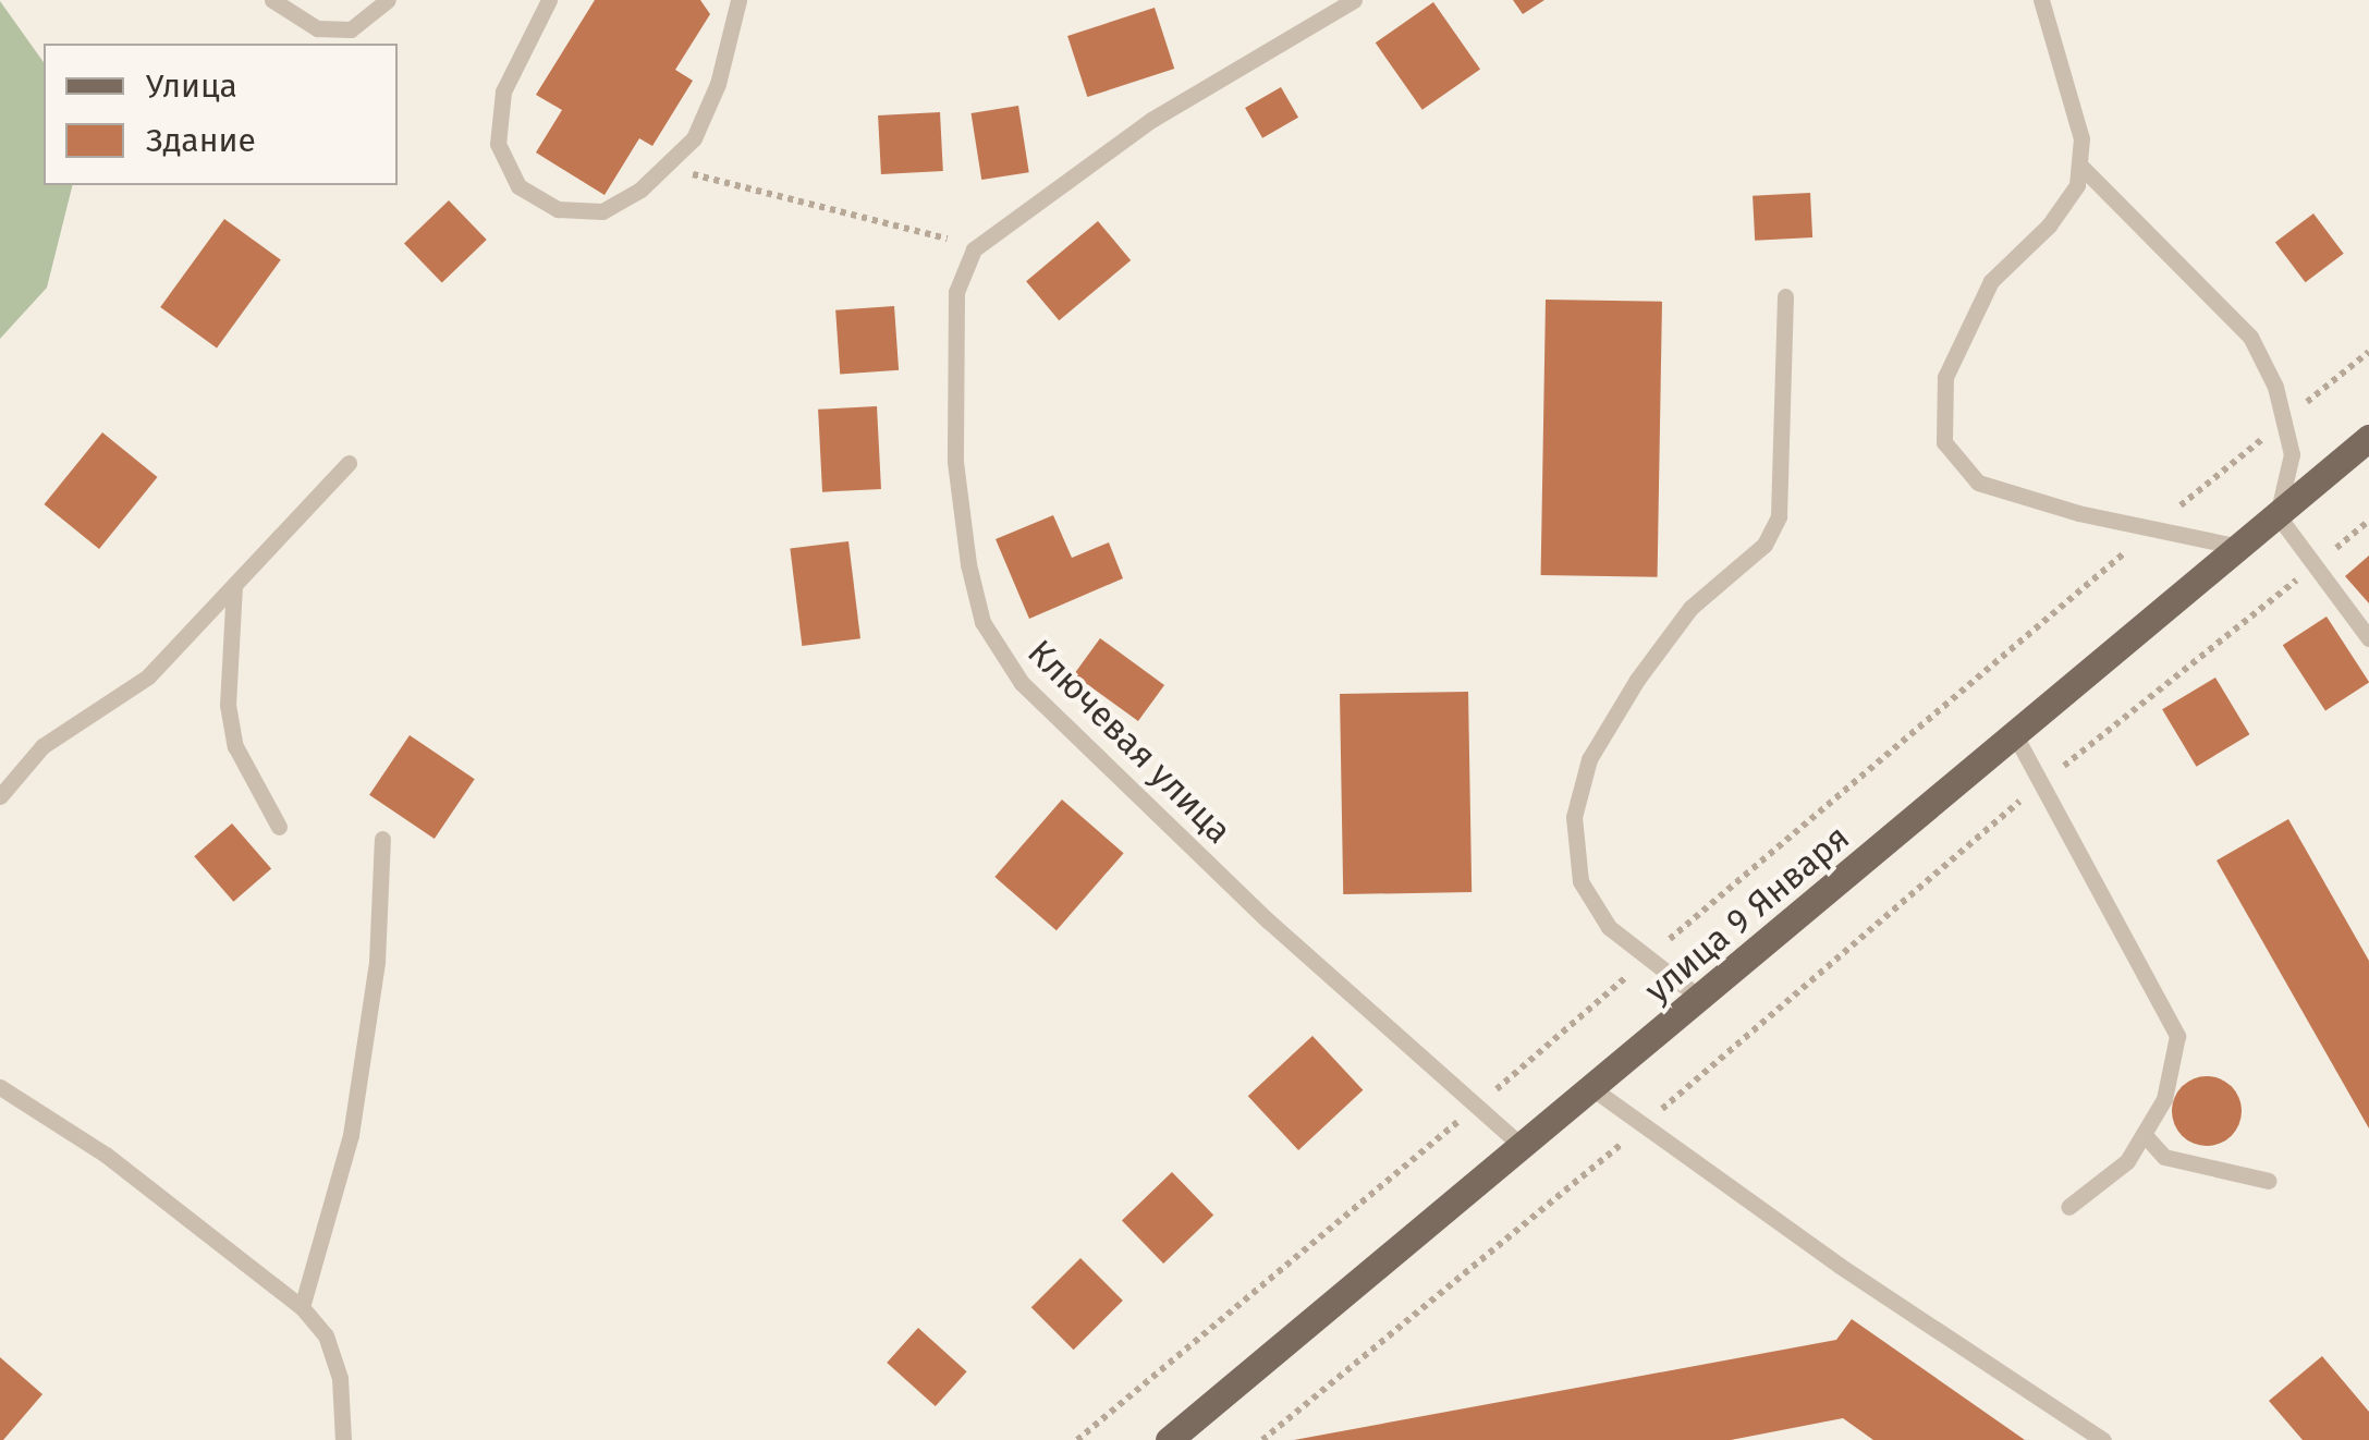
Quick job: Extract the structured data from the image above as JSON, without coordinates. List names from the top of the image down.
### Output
{
  "streets": {
    "main road": ["улица 9 Января"],
    "lane": ["Ключевая улица"]
  },
  "crossings": [
    ["Ключевая улица", "улица 9 Января"]
  ],
  "legend": ["Улица", "Здание"]
}
